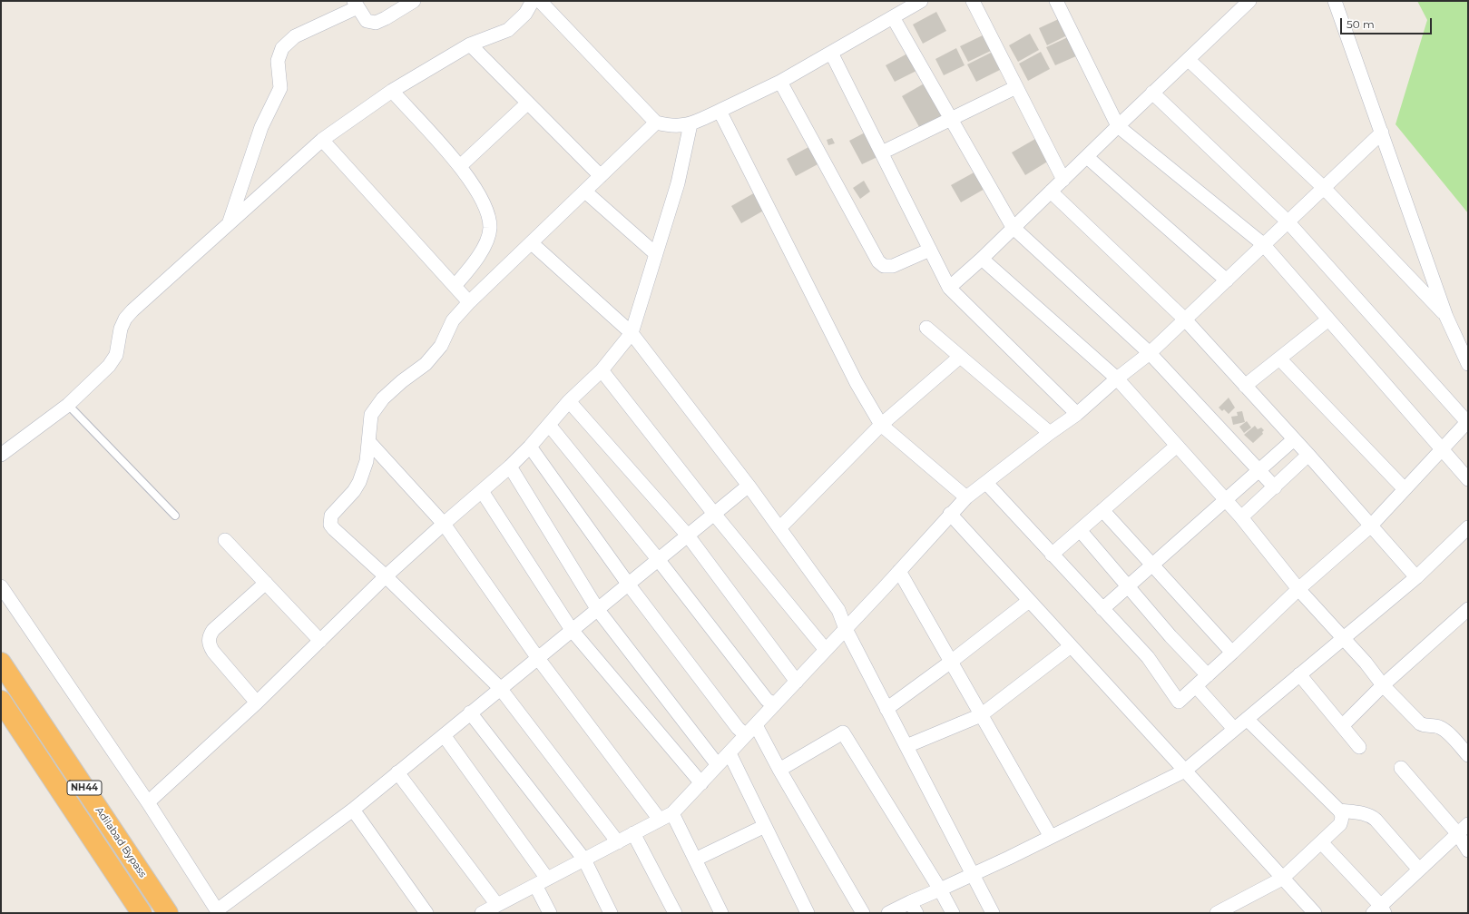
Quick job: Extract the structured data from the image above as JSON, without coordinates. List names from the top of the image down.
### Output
{
  "streets": {
    "highway": ["NH44", "Adilabad Bypass"]
  },
  "scale_bar": "50 m"
}
